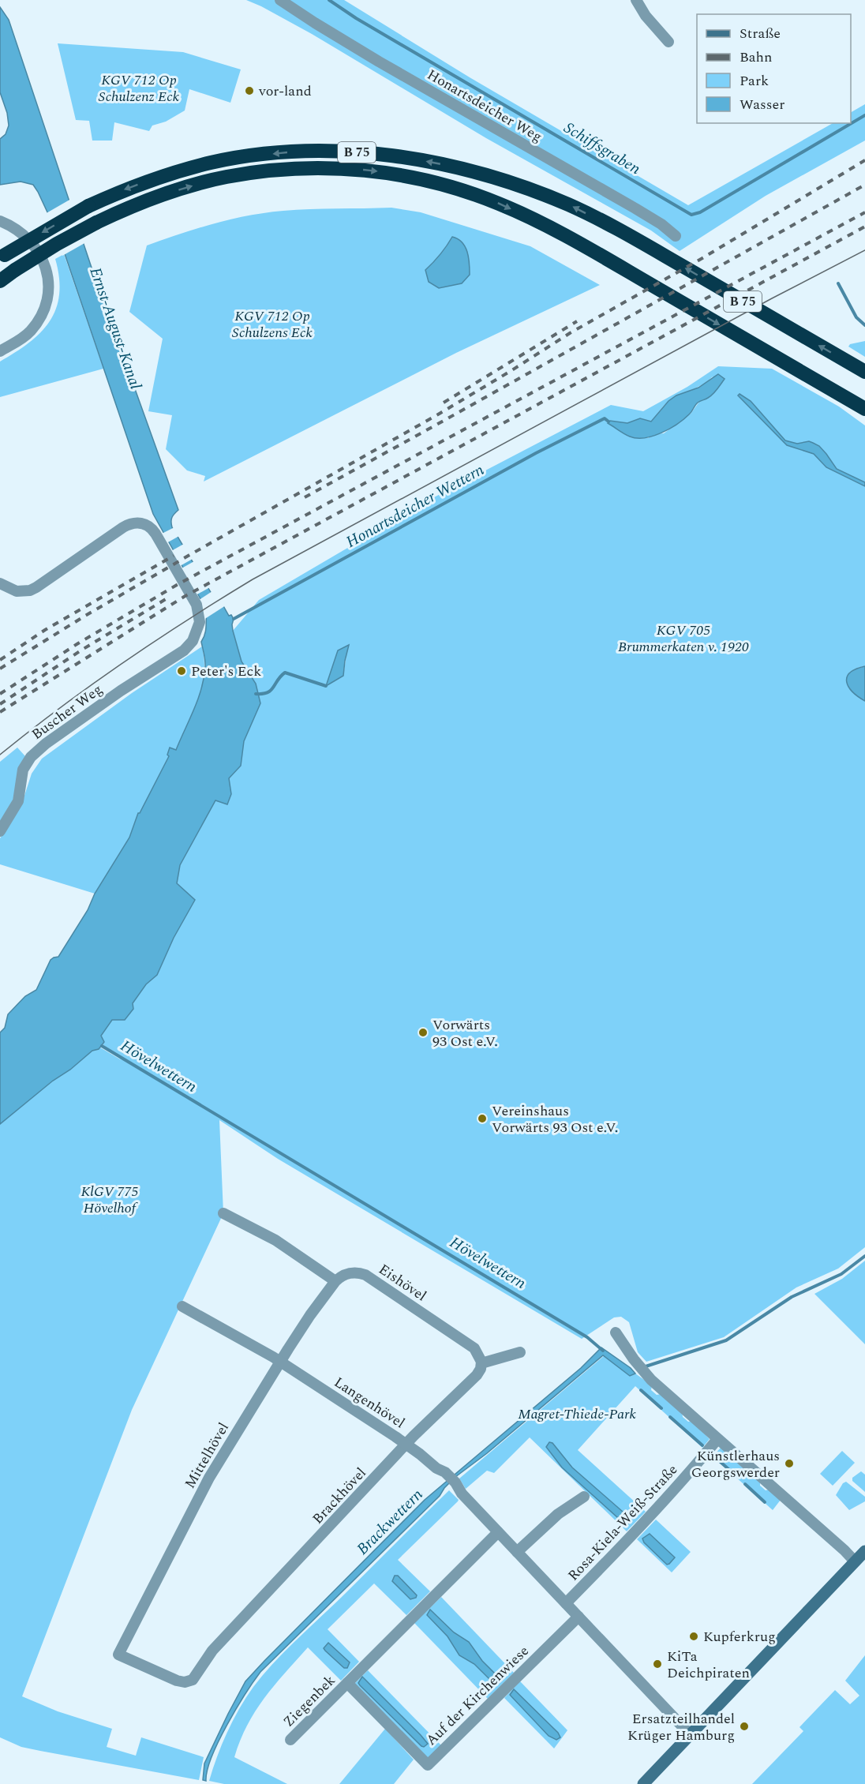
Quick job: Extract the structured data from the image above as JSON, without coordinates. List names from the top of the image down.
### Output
{
  "streets": {
    "highway": ["B 75"],
    "street": [
      "Honartsdeicher Weg",
      "Buscher Weg",
      "Eishövel",
      "Langenhövel",
      "Mittelhövel",
      "Brackhövel",
      "Rosa-Kiela-Weiß-Straße",
      "Auf der Kirchenwiese",
      "Ziegenbek"
    ]
  },
  "crossings": [
    ["Eishövel", "Mittelhövel"],
    ["Eishövel", "Brackhövel"],
    ["Langenhövel", "Mittelhövel"],
    ["Langenhövel", "Brackhövel"],
    ["Langenhövel", "Rosa-Kiela-Weiß-Straße"],
    ["Langenhövel", "Auf der Kirchenwiese"],
    ["Mittelhövel", "Brackhövel"],
    ["Auf der Kirchenwiese", "Ziegenbek"]
  ],
  "water": [
    "Schiffsgraben",
    "Ernst-August-Kanal",
    "Honartsdeicher Wettern",
    "Hövelwettern",
    "Brackwettern"
  ],
  "parks": [
    "KGV 712 Op Schulzenz Eck",
    "KGV 712 Op Schulzens Eck",
    "KGV 705 Brummerkaten v. 1920",
    "KlGV 775 Hövelhof",
    "Magret-Thiede-Park"
  ],
  "places": [
    "vor-land",
    "Peter's Eck",
    "Vorwärts 93 Ost e.V.",
    "Vereinshaus Vorwärts 93 Ost e.V.",
    "Künstlerhaus Georgswerder",
    "Kupferkrug",
    "KiTa Deichpiraten",
    "Ersatzteilhandel Krüger Hamburg"
  ],
  "legend": [
    "Straße",
    "Bahn",
    "Park",
    "Wasser"
  ]
}
